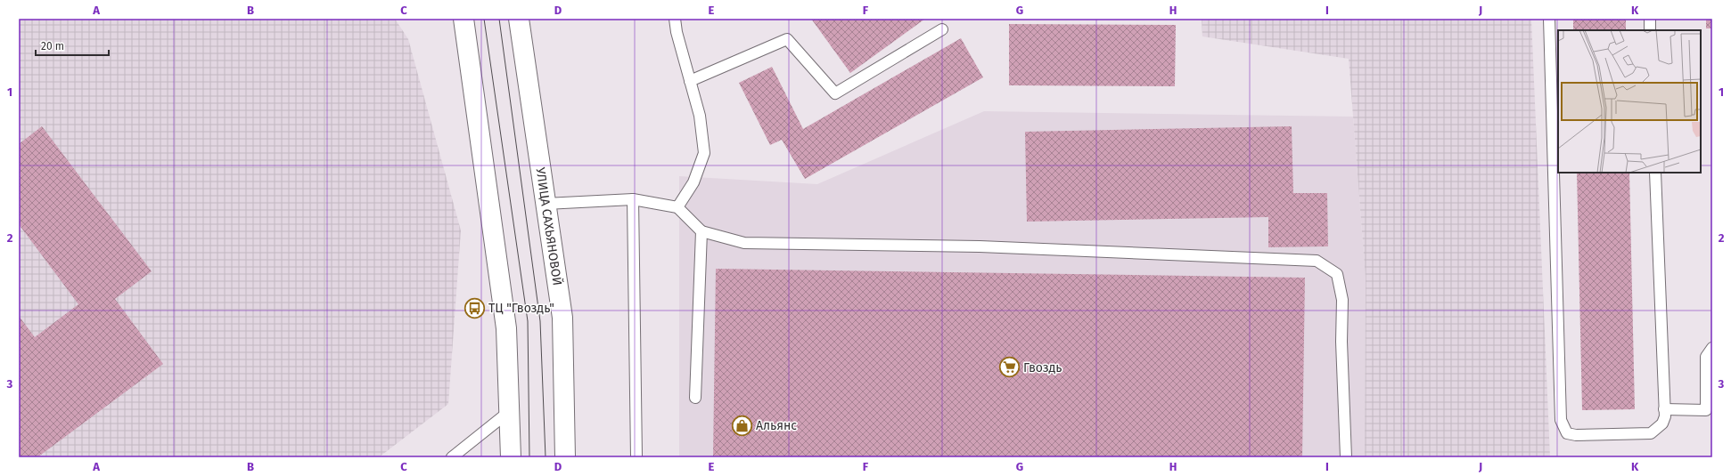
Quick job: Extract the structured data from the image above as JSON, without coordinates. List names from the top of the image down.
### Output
{
  "streets": {
    "main road": ["УЛИЦА САХЬЯНОВОЙ"]
  },
  "places": {
    "bus stop": ["ТЦ \"Гвоздь\""],
    "supermarket": ["Гвоздь"],
    "shop": ["Альянс"]
  },
  "scale_bar": "20 m",
  "grid": {
    "columns": [
      "A",
      "B",
      "C",
      "D",
      "E",
      "F",
      "G",
      "H",
      "I",
      "J",
      "K"
    ],
    "rows": ["1", "2", "3"]
  }
}
